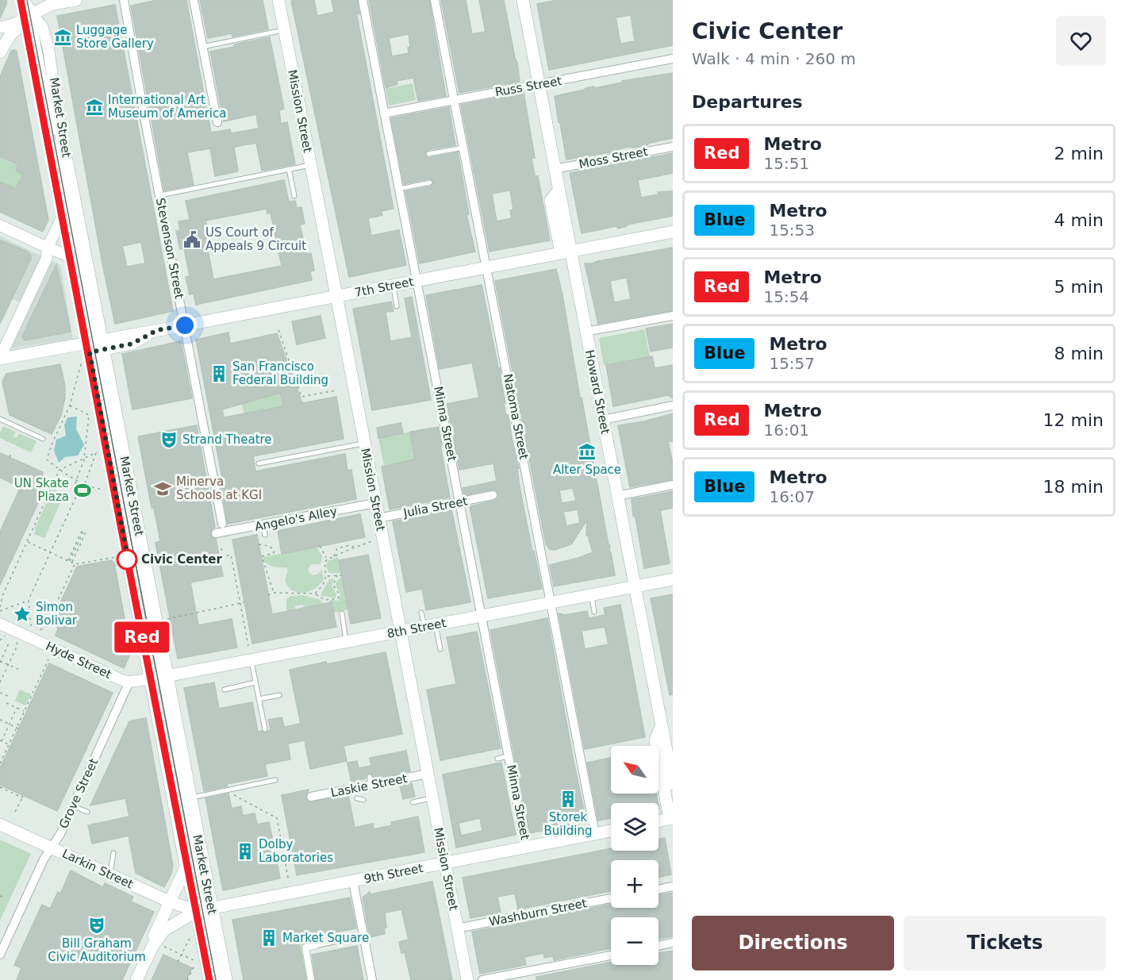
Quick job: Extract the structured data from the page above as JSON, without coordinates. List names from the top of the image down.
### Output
{
  "streets": {
    "main road": [
      "Mission Street",
      "Market Street",
      "7th Street",
      "Howard Street",
      "8th Street",
      "Larkin Street",
      "9th Street"
    ],
    "street": [
      "Russ Street",
      "Moss Street",
      "Stevenson Street",
      "Natoma Street",
      "Minna Street",
      "Julia Street",
      "Angelo's Alley",
      "Hyde Street",
      "Laskie Street",
      "Grove Street",
      "Washburn Street"
    ]
  },
  "crossings": [
    ["Russ Street", "Howard Street"],
    ["Russ Street", "Natoma Street"],
    ["Russ Street", "Minna Street"],
    ["Mission Street", "7th Street"],
    ["Mission Street", "Julia Street"],
    ["Mission Street", "Angelo's Alley"],
    ["Mission Street", "8th Street"],
    ["Mission Street", "Laskie Street"],
    ["Mission Street", "9th Street"],
    ["Mission Street", "Washburn Street"],
    ["Market Street", "7th Street"],
    ["Market Street", "8th Street"],
    ["Market Street", "Larkin Street"],
    ["Market Street", "9th Street"],
    ["Moss Street", "Howard Street"],
    ["Stevenson Street", "7th Street"],
    ["7th Street", "Howard Street"],
    ["7th Street", "Natoma Street"],
    ["7th Street", "Minna Street"],
    ["Howard Street", "8th Street"],
    ["Natoma Street", "8th Street"],
    ["Natoma Street", "9th Street"],
    ["Minna Street", "Julia Street"],
    ["Minna Street", "8th Street"],
    ["Minna Street", "9th Street"],
    ["Hyde Street", "Grove Street"],
    ["Grove Street", "Larkin Street"],
    ["Larkin Street", "9th Street"]
  ],
  "places": {
    "museum": ["Luggage Store Gallery", "International Art Museum of America", "Alter Space"],
    "public building": ["US Court of Appeals 9 Circuit"],
    "building": [
      "San Francisco Federal Building",
      "Storek Building",
      "Dolby Laboratories",
      "Market Square"
    ],
    "theatre": ["Strand Theatre", "Bill Graham Civic Auditorium"],
    "school or university": ["Minerva Schools at KGI"],
    "sports": ["UN Skate Plaza"],
    "other": ["Civic Center"],
    "place": ["Simon Bolivar"]
  },
  "lines": ["metro line Red"],
  "north": "top left",
  "page": {
    "on_map": "Red",
    "heading": [
      ["Civic Center", "Walk · 4 min · 260 m"],
      "Departures"
    ],
    "list": [
      {
        "mark": "Red",
        "name": "Metro",
        "note": "15:51",
        "value": "2 min"
      },
      {
        "mark": "Blue",
        "name": "Metro",
        "note": "15:53",
        "value": "4 min"
      },
      {
        "mark": "Red",
        "name": "Metro",
        "note": "15:54",
        "value": "5 min"
      },
      {
        "mark": "Blue",
        "name": "Metro",
        "note": "15:57",
        "value": "8 min"
      },
      {
        "mark": "Red",
        "name": "Metro",
        "note": "16:01",
        "value": "12 min"
      },
      {
        "mark": "Blue",
        "name": "Metro",
        "note": "16:07",
        "value": "18 min"
      }
    ],
    "map_buttons": ["+", "−"],
    "buttons": ["Directions", "Tickets"]
  }
}
